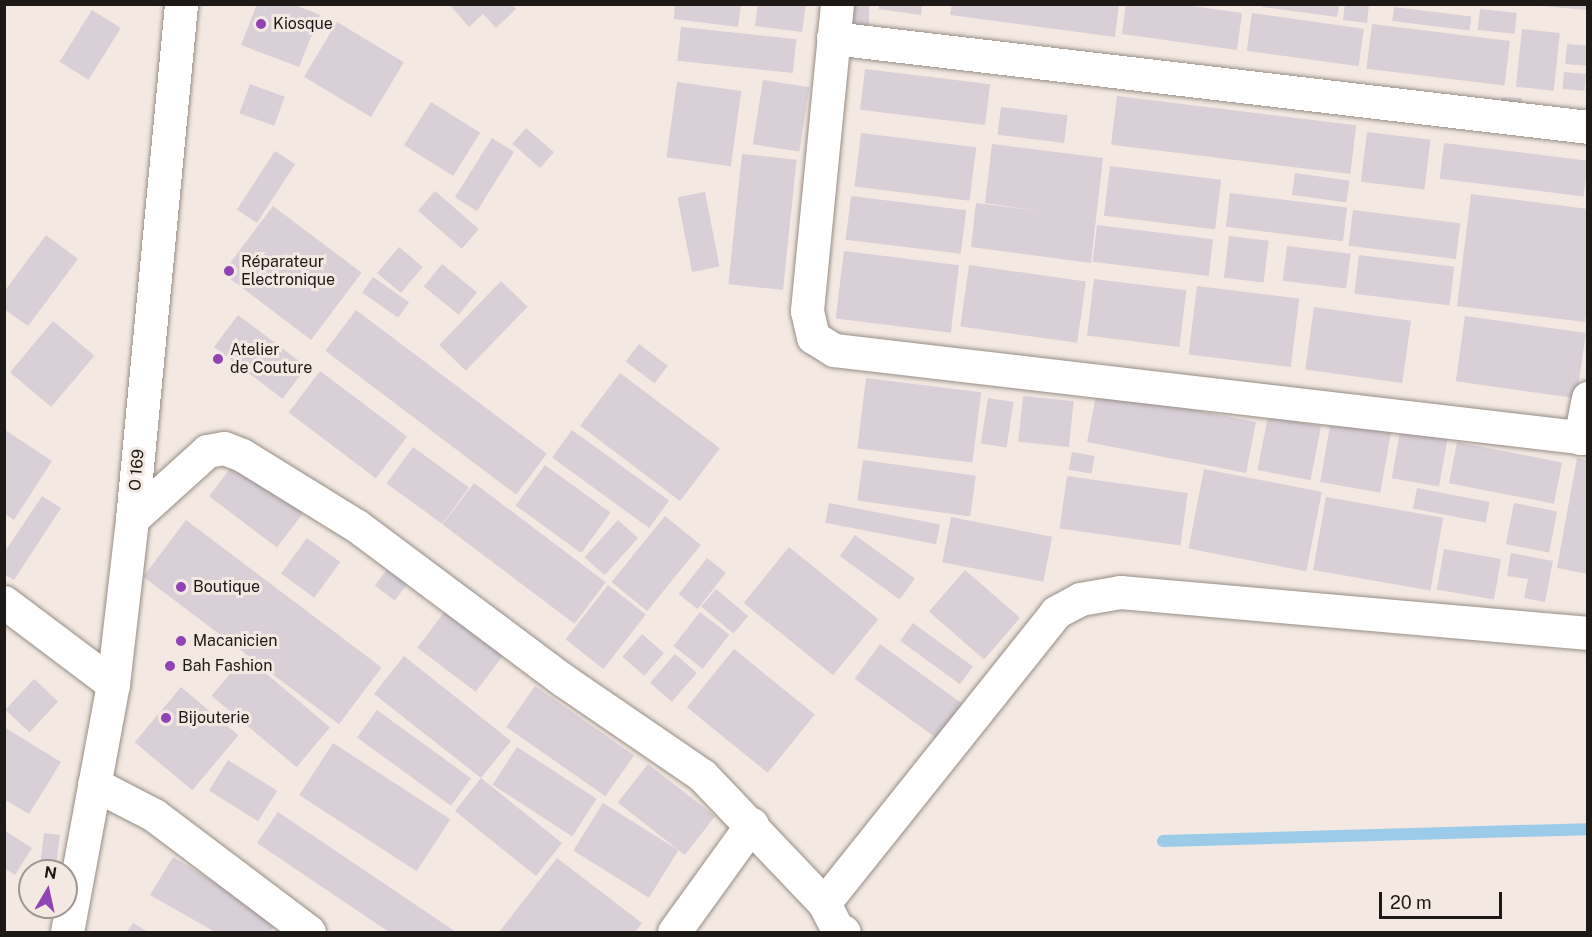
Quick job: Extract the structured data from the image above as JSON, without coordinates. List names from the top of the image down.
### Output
{
  "streets": {
    "street": ["O 169"]
  },
  "places": [
    "Kiosque",
    "Réparateur Electronique",
    "Atelier de Couture",
    "Boutique",
    "Macanicien",
    "Bah Fashion",
    "Bijouterie"
  ],
  "scale_bar": "20 m",
  "north": "top"
}
